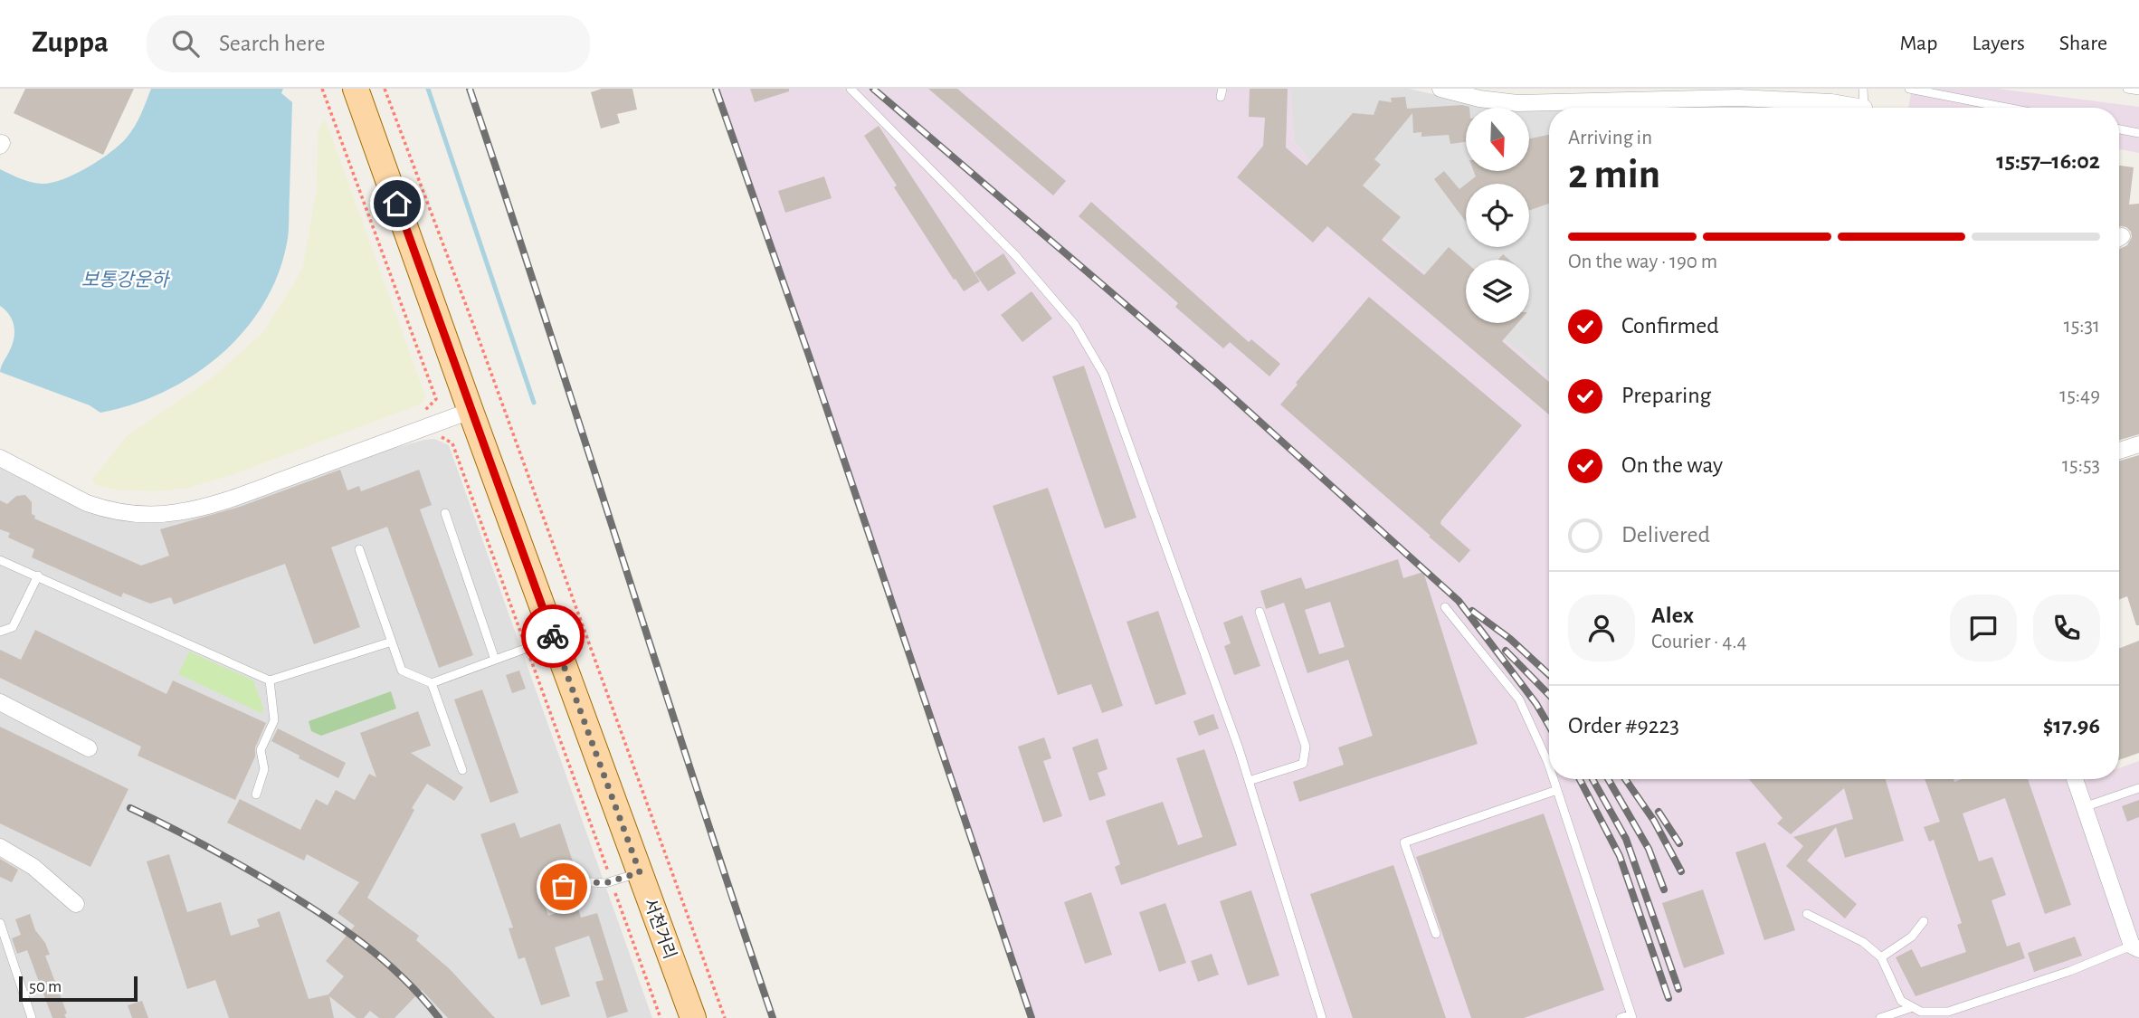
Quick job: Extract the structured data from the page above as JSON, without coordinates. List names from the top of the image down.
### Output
{
  "streets": {
    "main road": ["서천거리"]
  },
  "water": ["보통강운하"],
  "scale_bar": "50 m",
  "north": "bottom",
  "page": {
    "header": "Zuppa",
    "search": "Search here",
    "nav": ["Map", "Layers", "Share"],
    "heading": ["2 min", "Arriving in", "15:57–16:02"],
    "panel": [
      "Alex",
      "Courier · 4.4",
      "Order #9223",
      "$17.96"
    ],
    "bar": "On the way · 190 m",
    "list": [
      ["Confirmed", "15:31"],
      ["Preparing", "15:49"],
      ["On the way", "15:53"],
      "Delivered"
    ],
    "scale": "50 m"
  }
}
